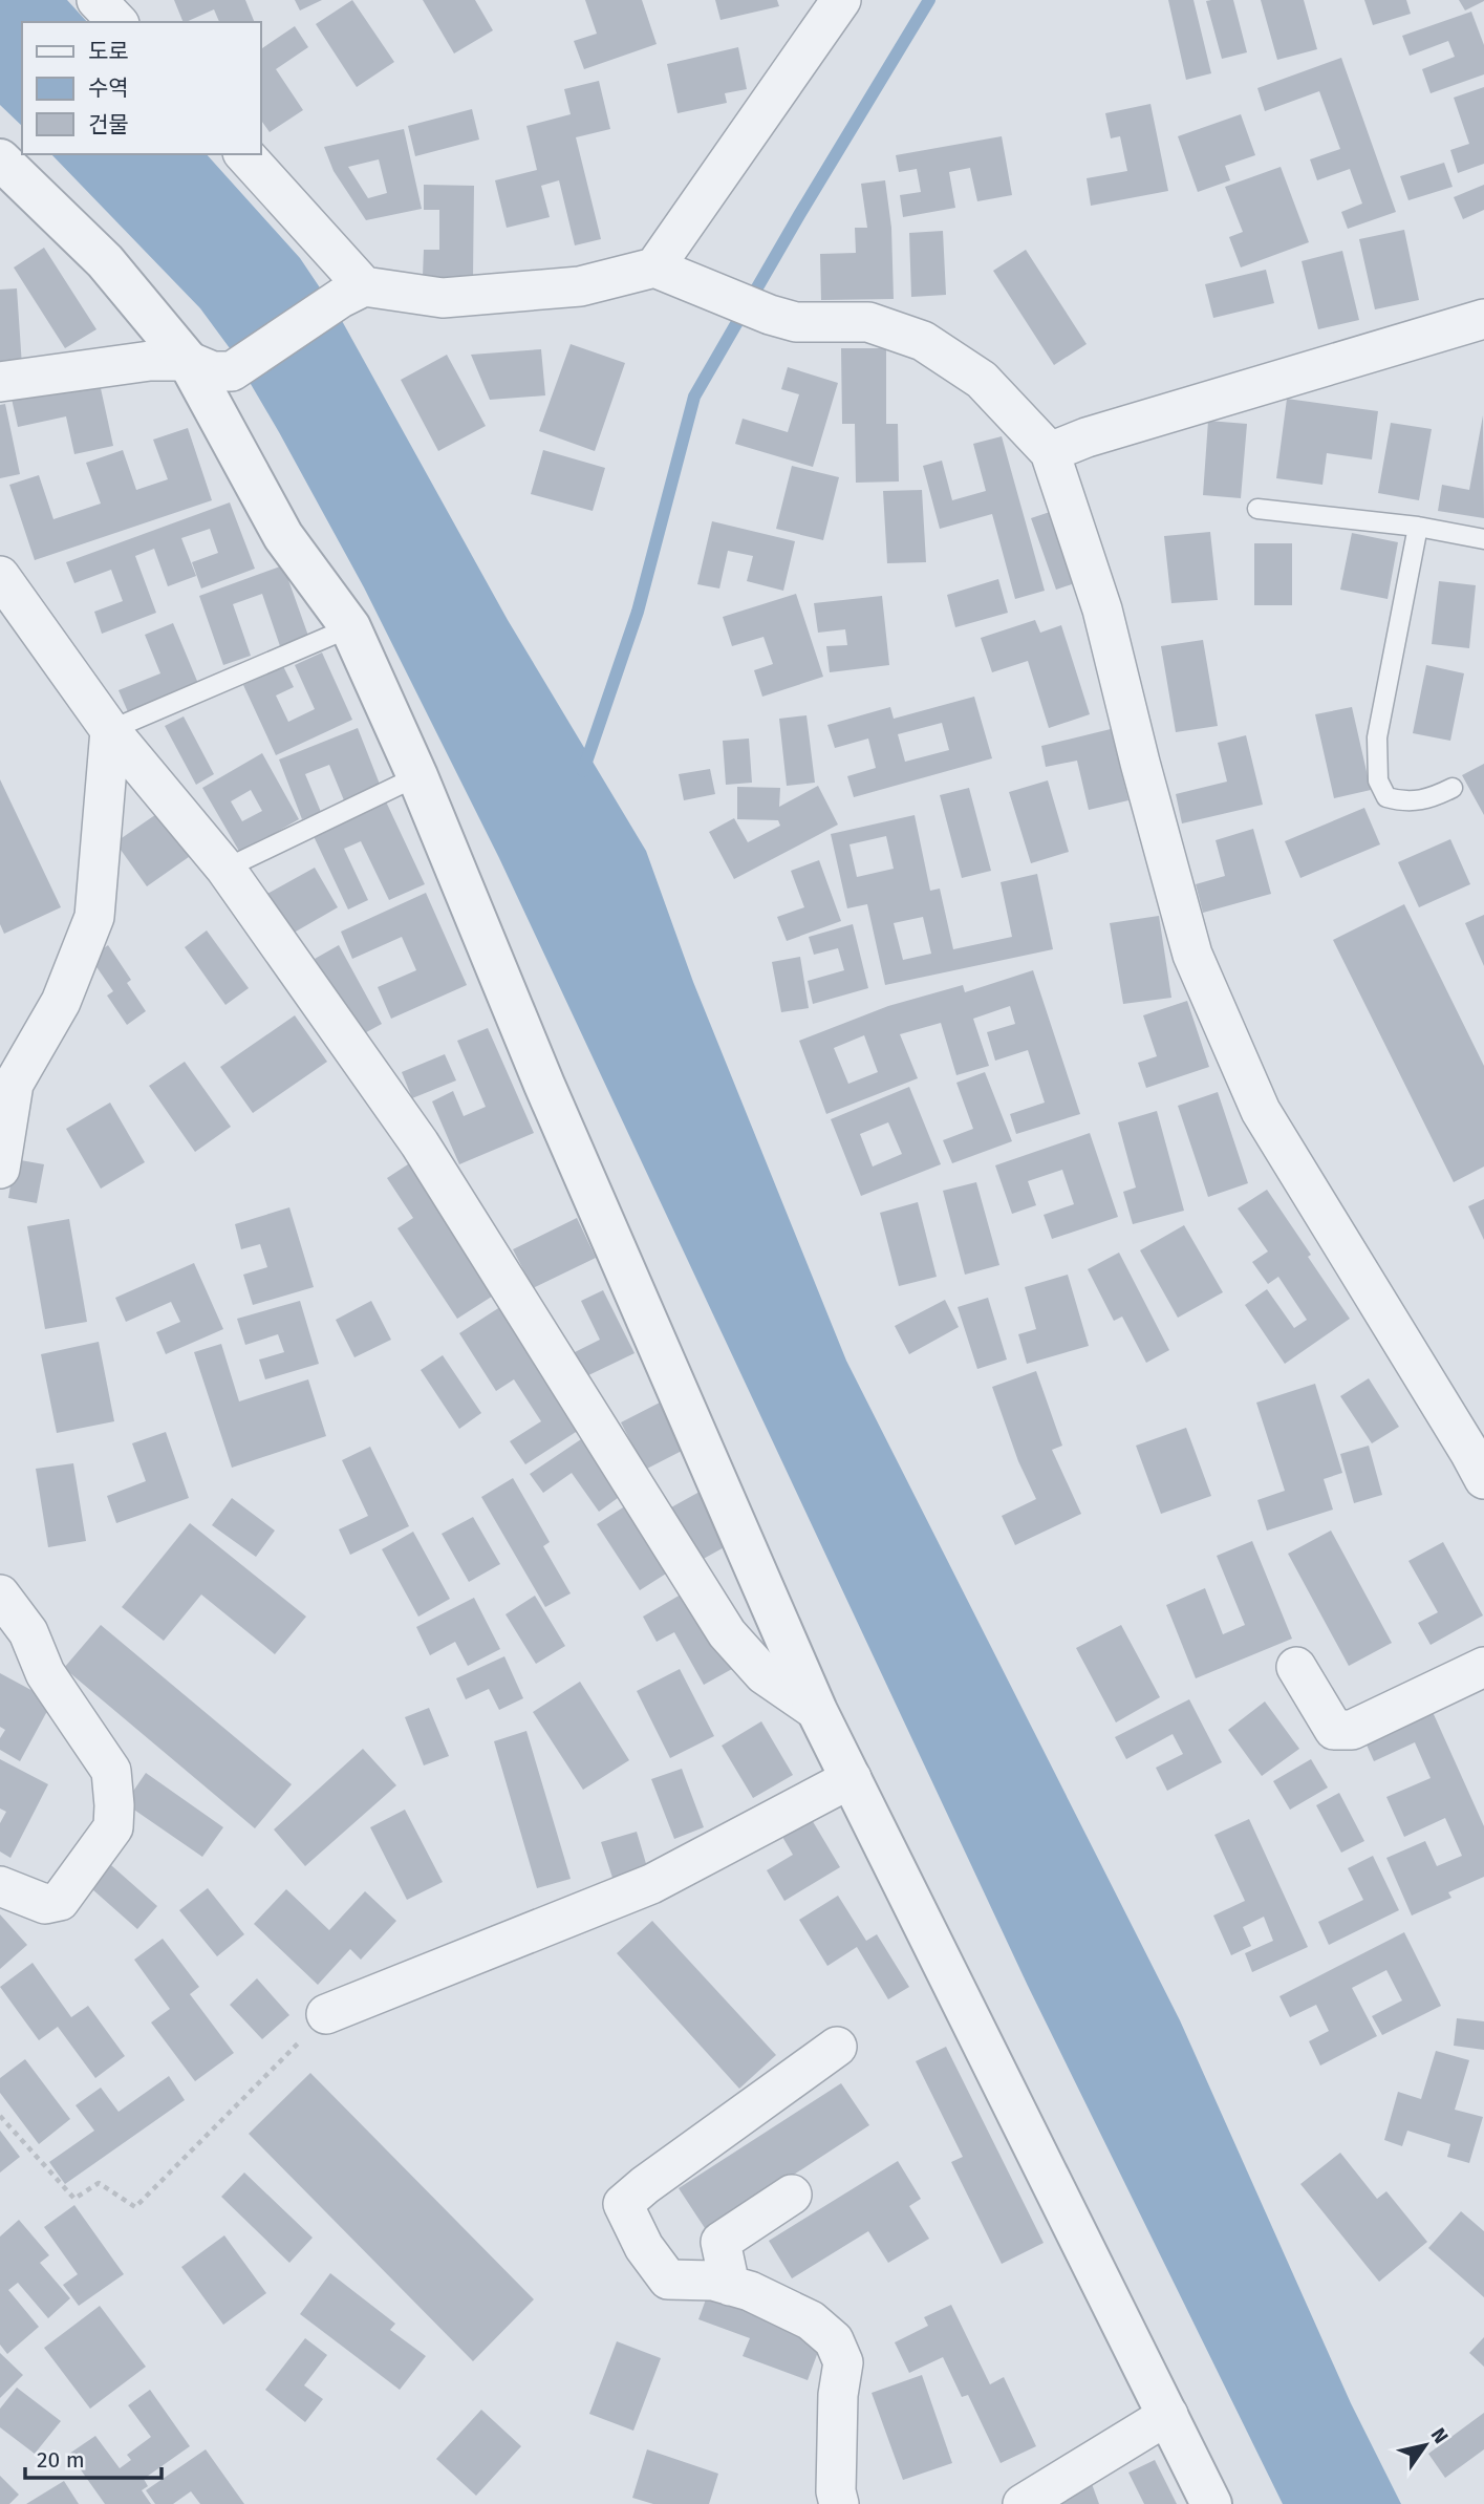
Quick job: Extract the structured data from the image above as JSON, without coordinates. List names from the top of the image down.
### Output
{
  "legend": ["도로", "수역", "건물"],
  "scale_bar": "20 m",
  "north": "top right"
}
